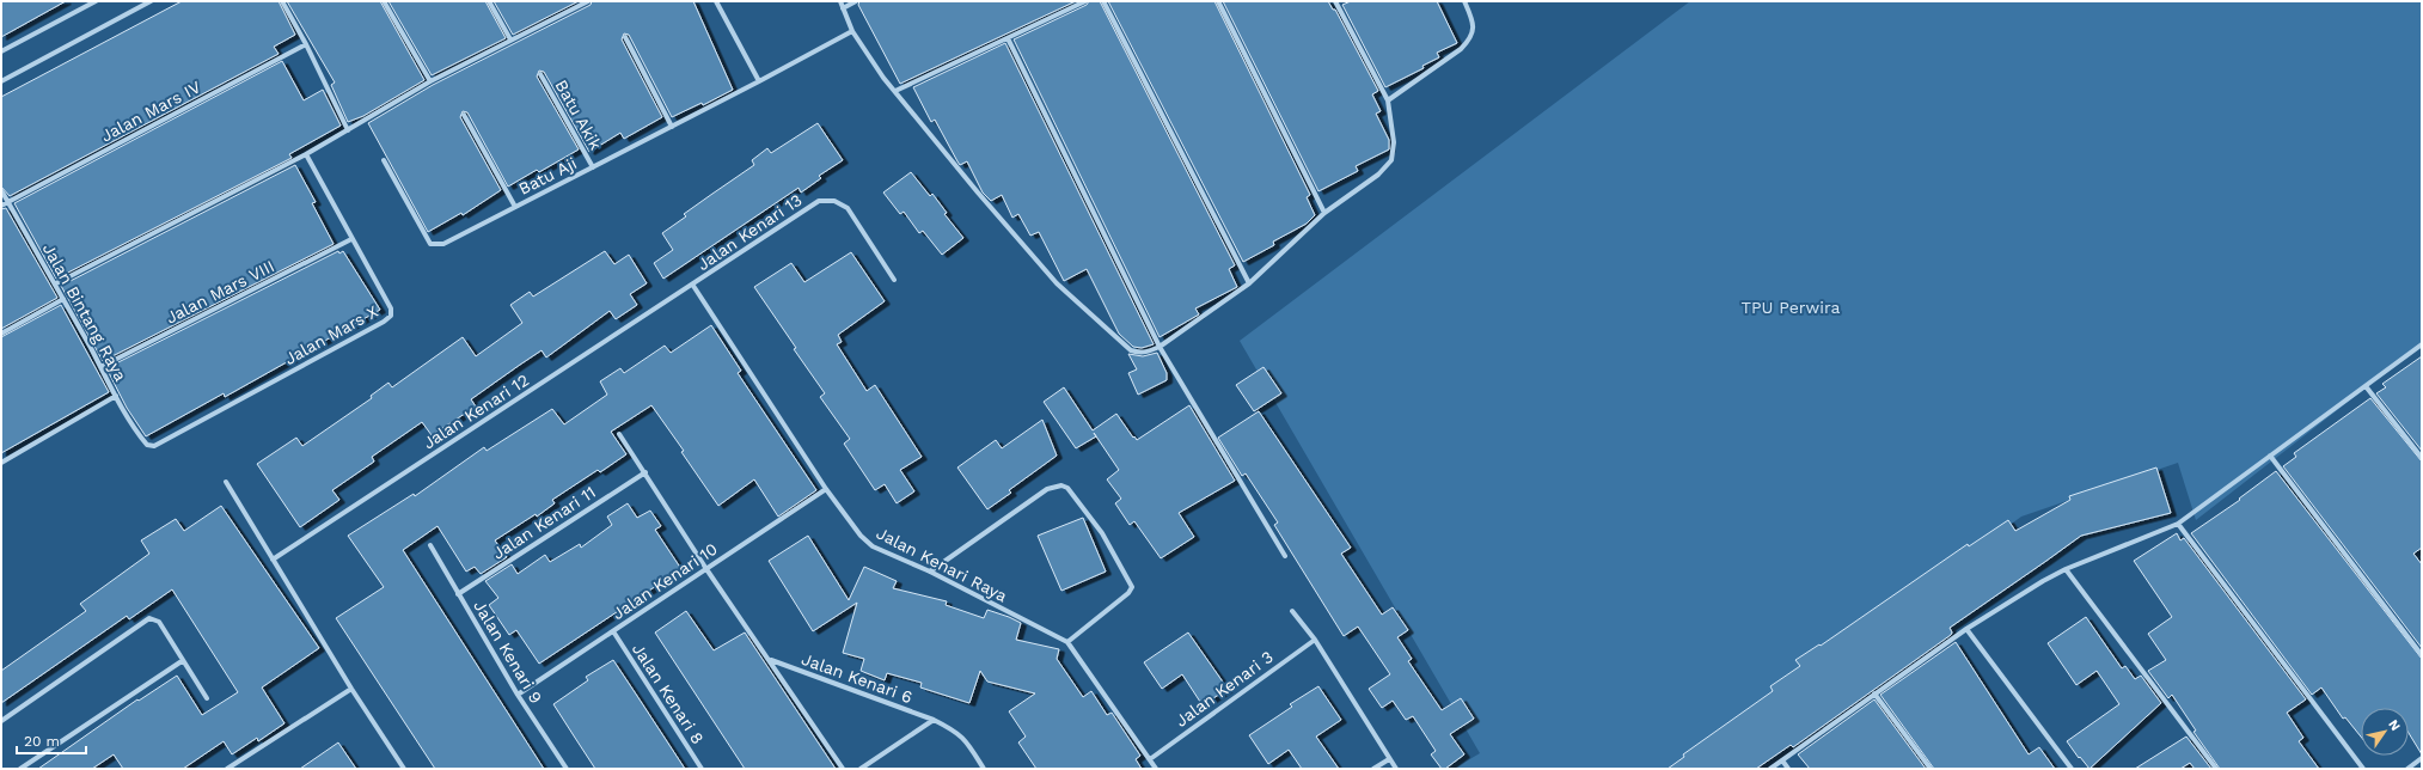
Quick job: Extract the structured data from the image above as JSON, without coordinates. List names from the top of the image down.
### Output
{
  "streets": {
    "street": [
      "Jalan Mars IV",
      "Batu Akik",
      "Batu Aji",
      "Jalan Kenari 13",
      "Jalan Mars VIII",
      "Jalan Bintang Raya",
      "Jalan Mars X",
      "Jalan Kenari 12",
      "Jalan Kenari 11",
      "Jalan Kenari Raya",
      "Jalan Kenari 10",
      "Jalan Kenari 9",
      "Jalan Kenari 6",
      "Jalan Kenari 3",
      "Jalan Kenari 8"
    ]
  },
  "crossings": [
    ["Jalan Mars IV", "Jalan Bintang Raya"],
    ["Batu Akik", "Batu Aji"],
    ["Jalan Kenari 13", "Jalan Kenari 12"],
    ["Jalan Kenari 13", "Jalan Kenari Raya"],
    ["Jalan Mars VIII", "Jalan Bintang Raya"],
    ["Jalan Mars VIII", "Jalan Mars X"],
    ["Jalan Bintang Raya", "Jalan Mars X"],
    ["Jalan Kenari 12", "Jalan Kenari Raya"],
    ["Jalan Kenari 11", "Jalan Kenari 9"],
    ["Jalan Kenari Raya", "Jalan Kenari 10"],
    ["Jalan Kenari Raya", "Jalan Kenari 3"],
    ["Jalan Kenari 10", "Jalan Kenari 9"],
    ["Jalan Kenari 10", "Jalan Kenari 6"],
    ["Jalan Kenari 10", "Jalan Kenari 8"]
  ],
  "parks": ["TPU Perwira"],
  "scale_bar": "20 m",
  "north": "top right"
}
